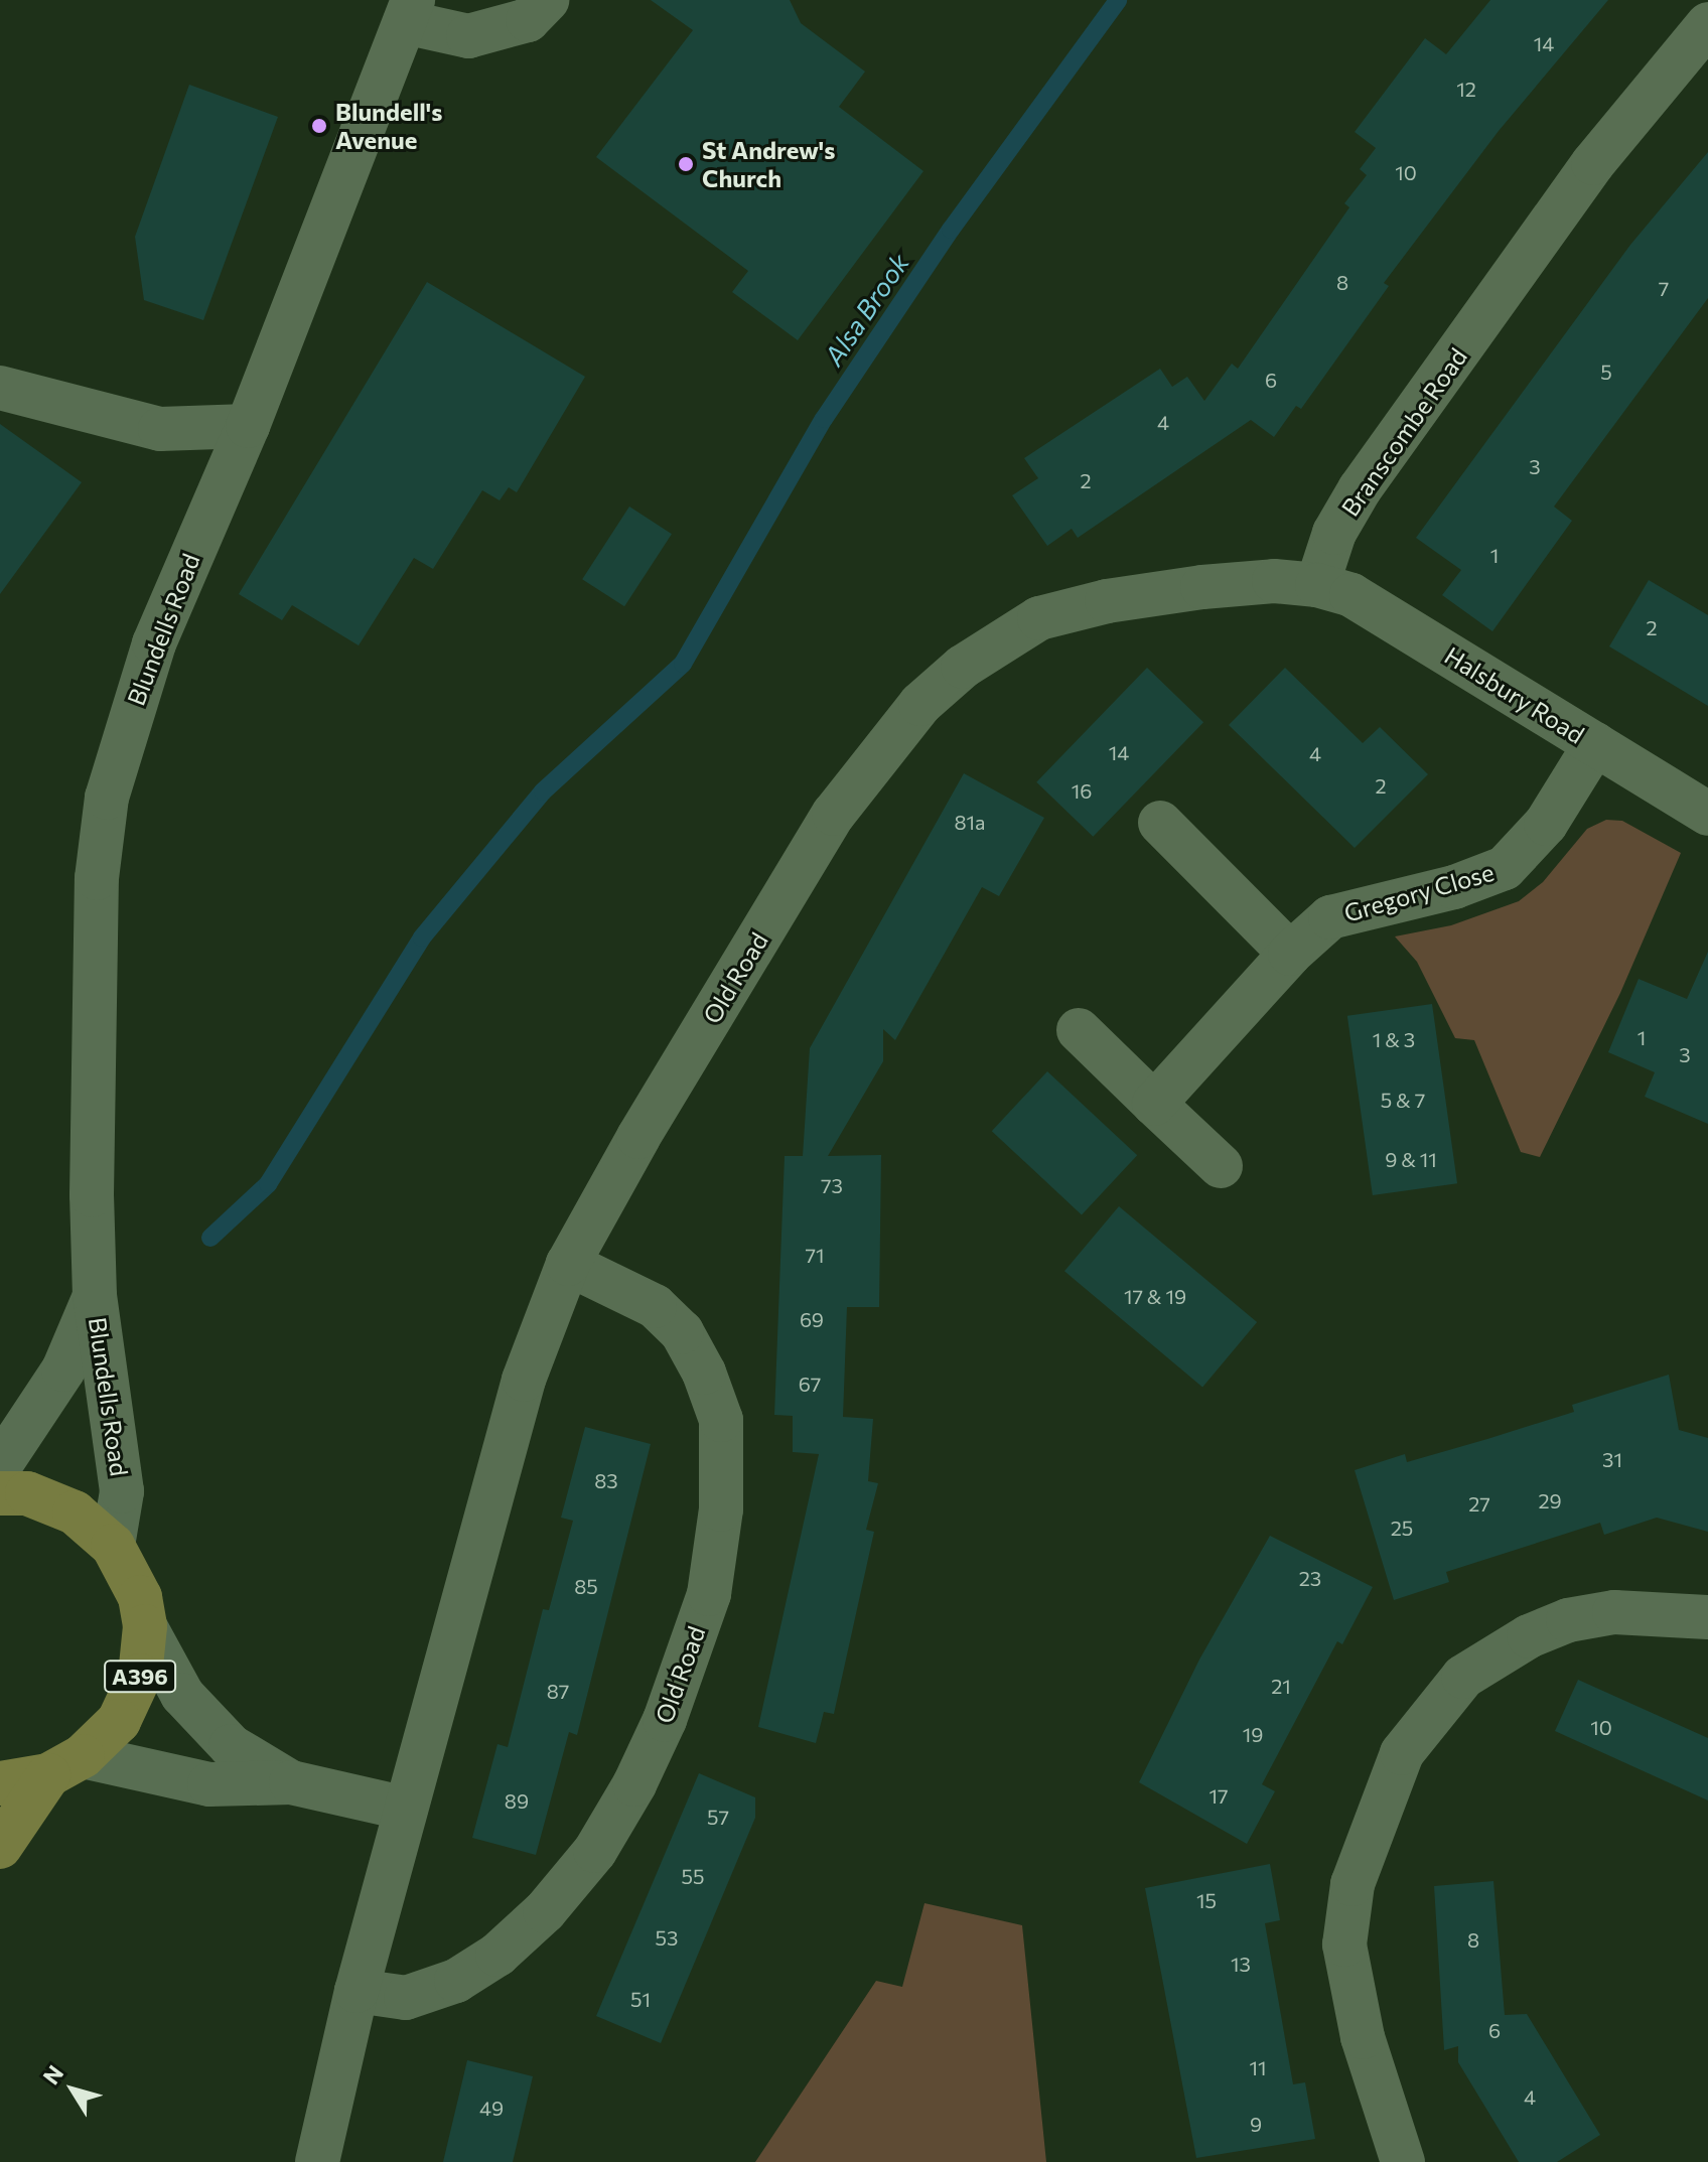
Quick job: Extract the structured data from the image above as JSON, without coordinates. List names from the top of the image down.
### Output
{
  "streets": {
    "main road": ["A396"],
    "street": [
      "Branscombe Road",
      "Blundells Road",
      "Halsbury Road",
      "Gregory Close",
      "Old Road"
    ]
  },
  "crossings": [
    ["Branscombe Road", "Halsbury Road"],
    ["Branscombe Road", "Old Road"],
    ["Blundells Road", "A396"],
    ["Halsbury Road", "Gregory Close"],
    ["Halsbury Road", "Old Road"]
  ],
  "water": ["Alsa Brook"],
  "places": ["Blundell's Avenue", "St Andrew's Church"],
  "house_numbers": [
    "14",
    "12",
    "10",
    "8",
    "7",
    "5",
    "6",
    "4",
    "3",
    "2",
    "1",
    "2",
    "14",
    "4",
    "2",
    "16",
    "81a",
    "1",
    "1 & 3",
    "3",
    "5 & 7",
    "9 & 11",
    "73",
    "71",
    "17 & 19",
    "69",
    "67",
    "31",
    "83",
    "29",
    "27",
    "25",
    "23",
    "85",
    "21",
    "87",
    "10",
    "19",
    "17",
    "89",
    "57",
    "55",
    "15",
    "53",
    "8",
    "13",
    "51",
    "6",
    "11",
    "4",
    "49",
    "9"
  ],
  "north": "top left"
}
